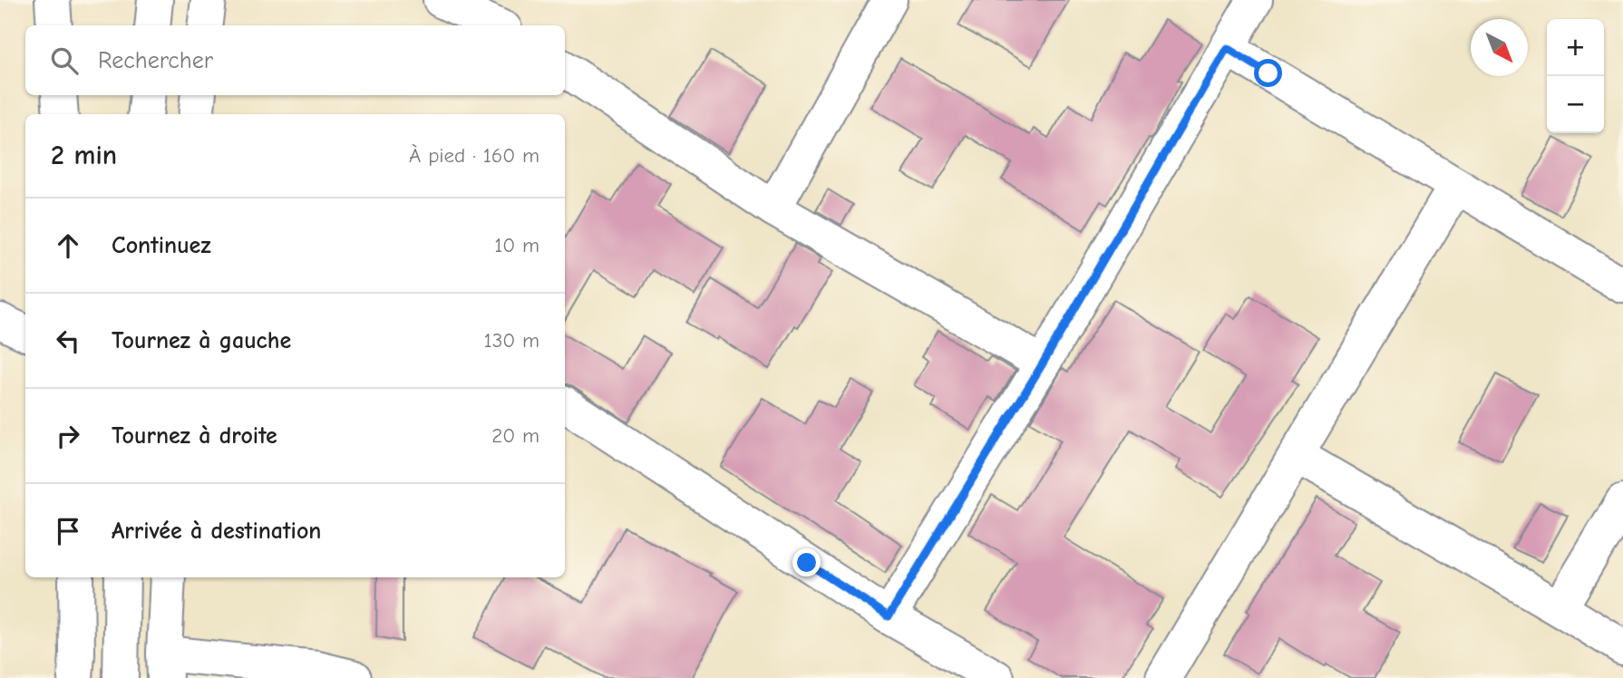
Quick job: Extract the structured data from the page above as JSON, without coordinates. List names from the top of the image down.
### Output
{
  "north": "bottom right",
  "page": {
    "map_buttons": ["+", "−"],
    "search": "Rechercher",
    "heading": ["2 min", "À pied · 160 m"],
    "list": [
      ["Continuez", "10 m"],
      ["Tournez à gauche", "130 m"],
      ["Tournez à droite", "20 m"],
      "Arrivée à destination"
    ]
  }
}
